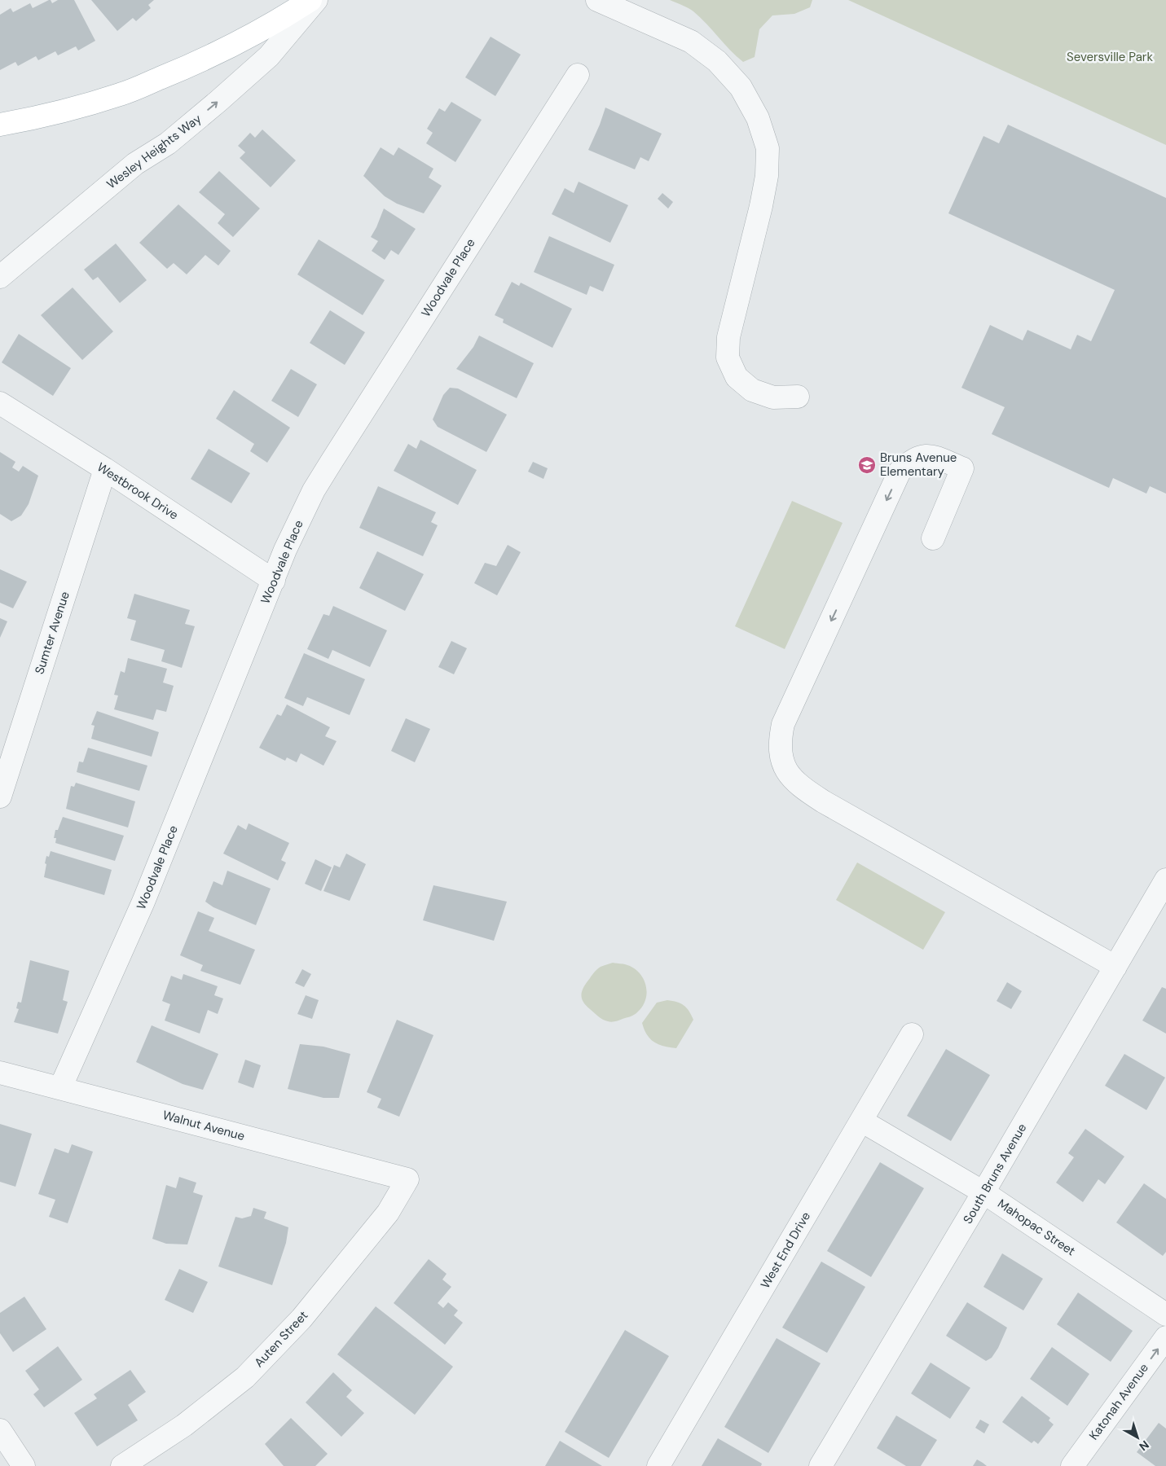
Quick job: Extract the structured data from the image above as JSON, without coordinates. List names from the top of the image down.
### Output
{
  "streets": {
    "street": [
      "Wesley Heights Way",
      "Woodvale Place",
      "Westbrook Drive",
      "Sumter Avenue",
      "Walnut Avenue",
      "South Bruns Avenue",
      "Mahopac Street",
      "West End Drive",
      "Auten Street",
      "Katonah Avenue"
    ]
  },
  "crossings": [
    ["Woodvale Place", "Westbrook Drive"],
    ["Woodvale Place", "Walnut Avenue"],
    ["Westbrook Drive", "Sumter Avenue"],
    ["Walnut Avenue", "Auten Street"],
    ["South Bruns Avenue", "Mahopac Street"],
    ["Mahopac Street", "West End Drive"]
  ],
  "one_way": ["Wesley Heights Way", "Katonah Avenue"],
  "parks": ["Seversville Park"],
  "places": {
    "school or university": ["Bruns Avenue Elementary"]
  },
  "north": "bottom right"
}
